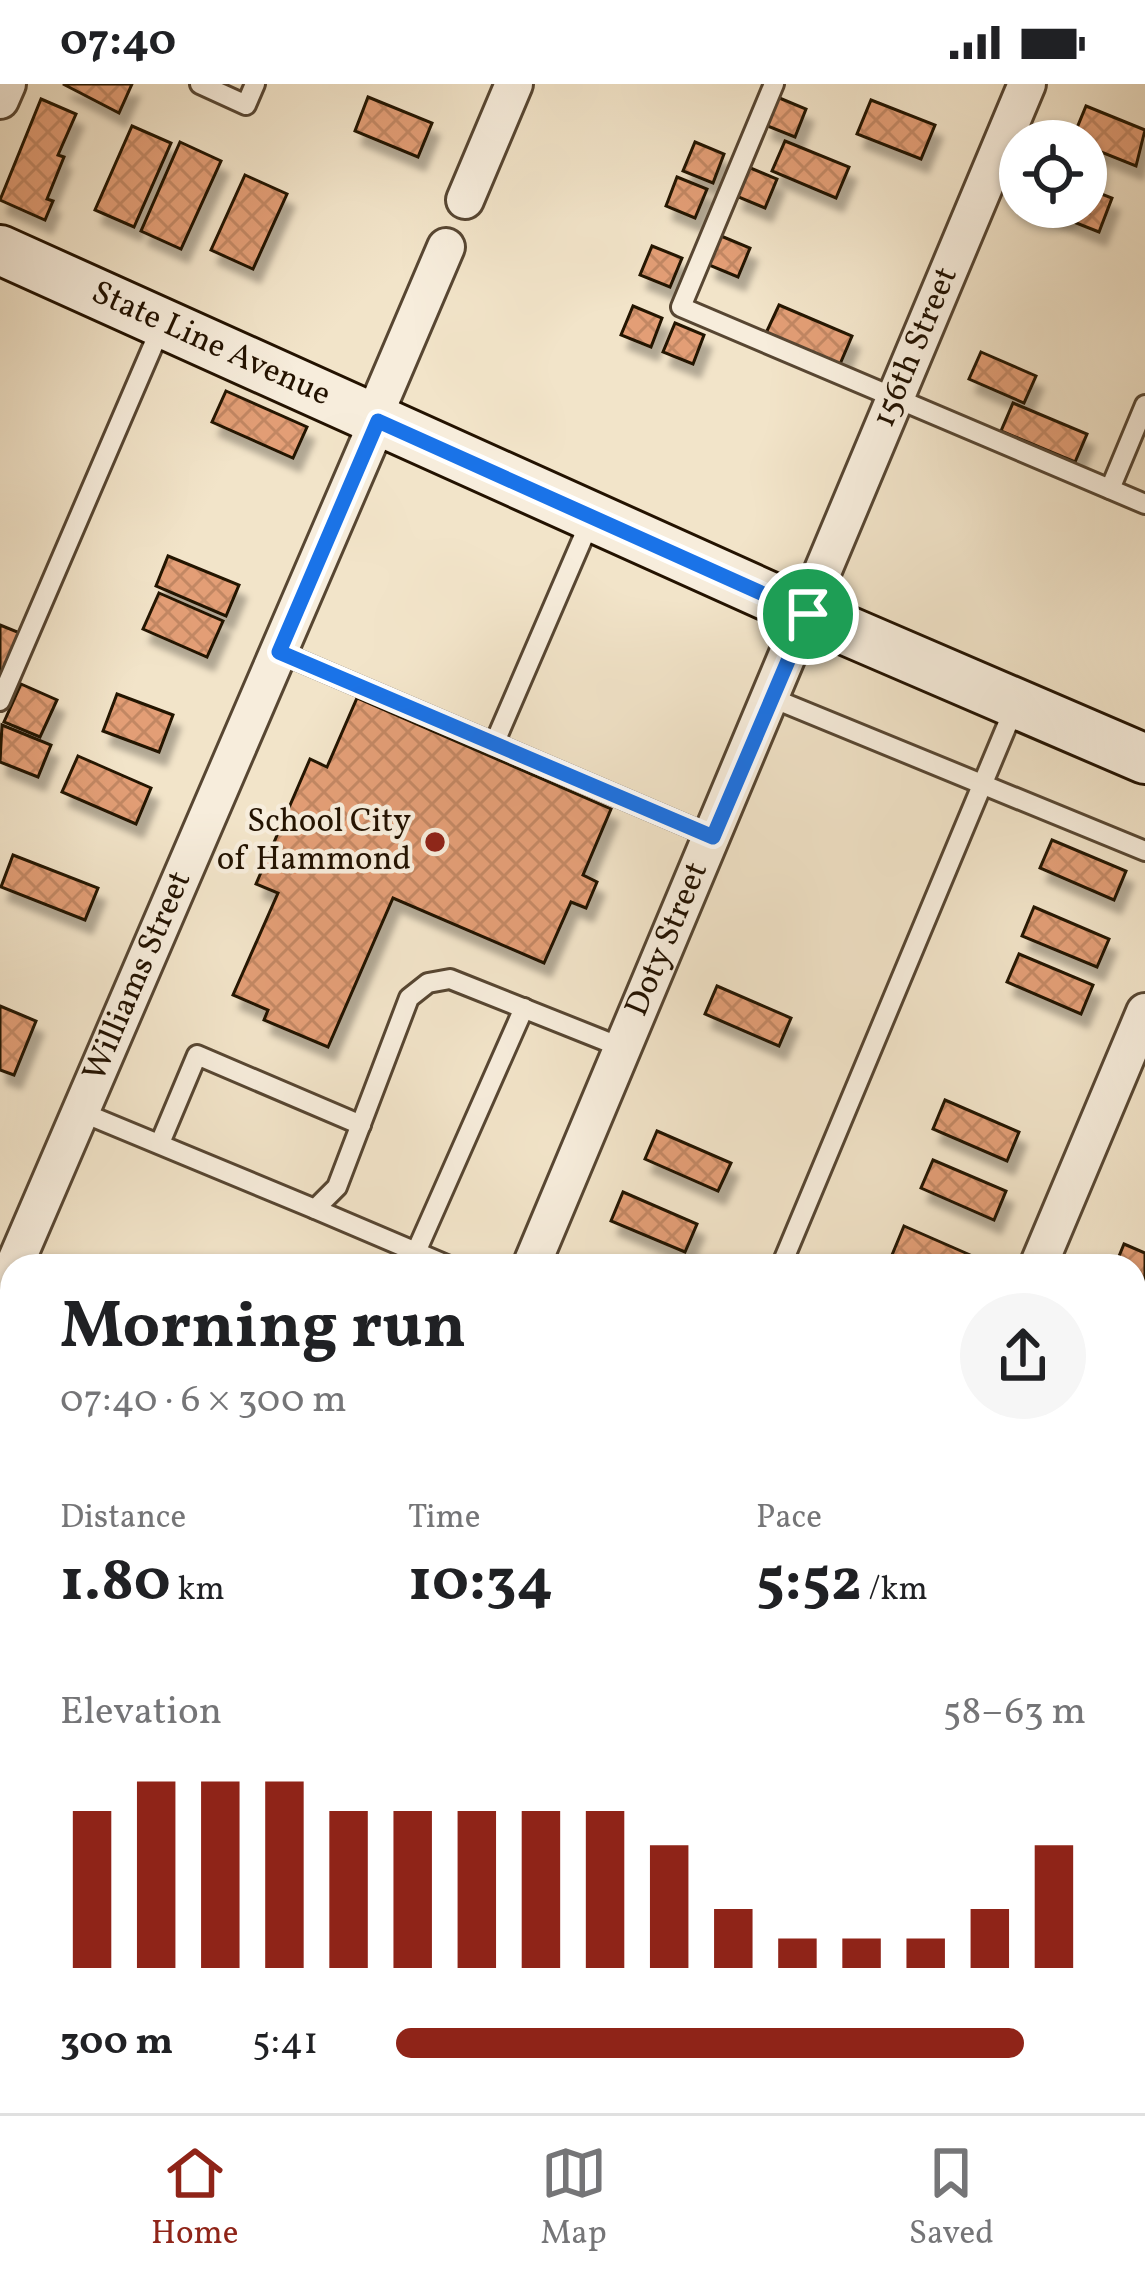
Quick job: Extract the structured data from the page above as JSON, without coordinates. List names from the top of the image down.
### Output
{
  "streets": {
    "street": [
      "State Line Avenue",
      "156th Street",
      "Doty Street",
      "Williams Street"
    ]
  },
  "crossings": [
    ["State Line Avenue", "156th Street"],
    ["State Line Avenue", "Doty Street"],
    ["State Line Avenue", "Williams Street"],
    ["156th Street", "Doty Street"]
  ],
  "places": ["School City of Hammond"],
  "page": {
    "status": "07:40",
    "heading": ["Morning run", "07:40 · 6 × 300 m"],
    "stats": [
      ["Distance", "1.80 km"],
      ["Time", "10:34"],
      ["Pace", "5:52 /km"]
    ],
    "chart": ["Elevation", "58–63 m"],
    "list": [
      {
        "name": "300 m",
        "note": "5:41"
      }
    ],
    "tabs": ["Home", "Map", "Saved"]
  }
}
